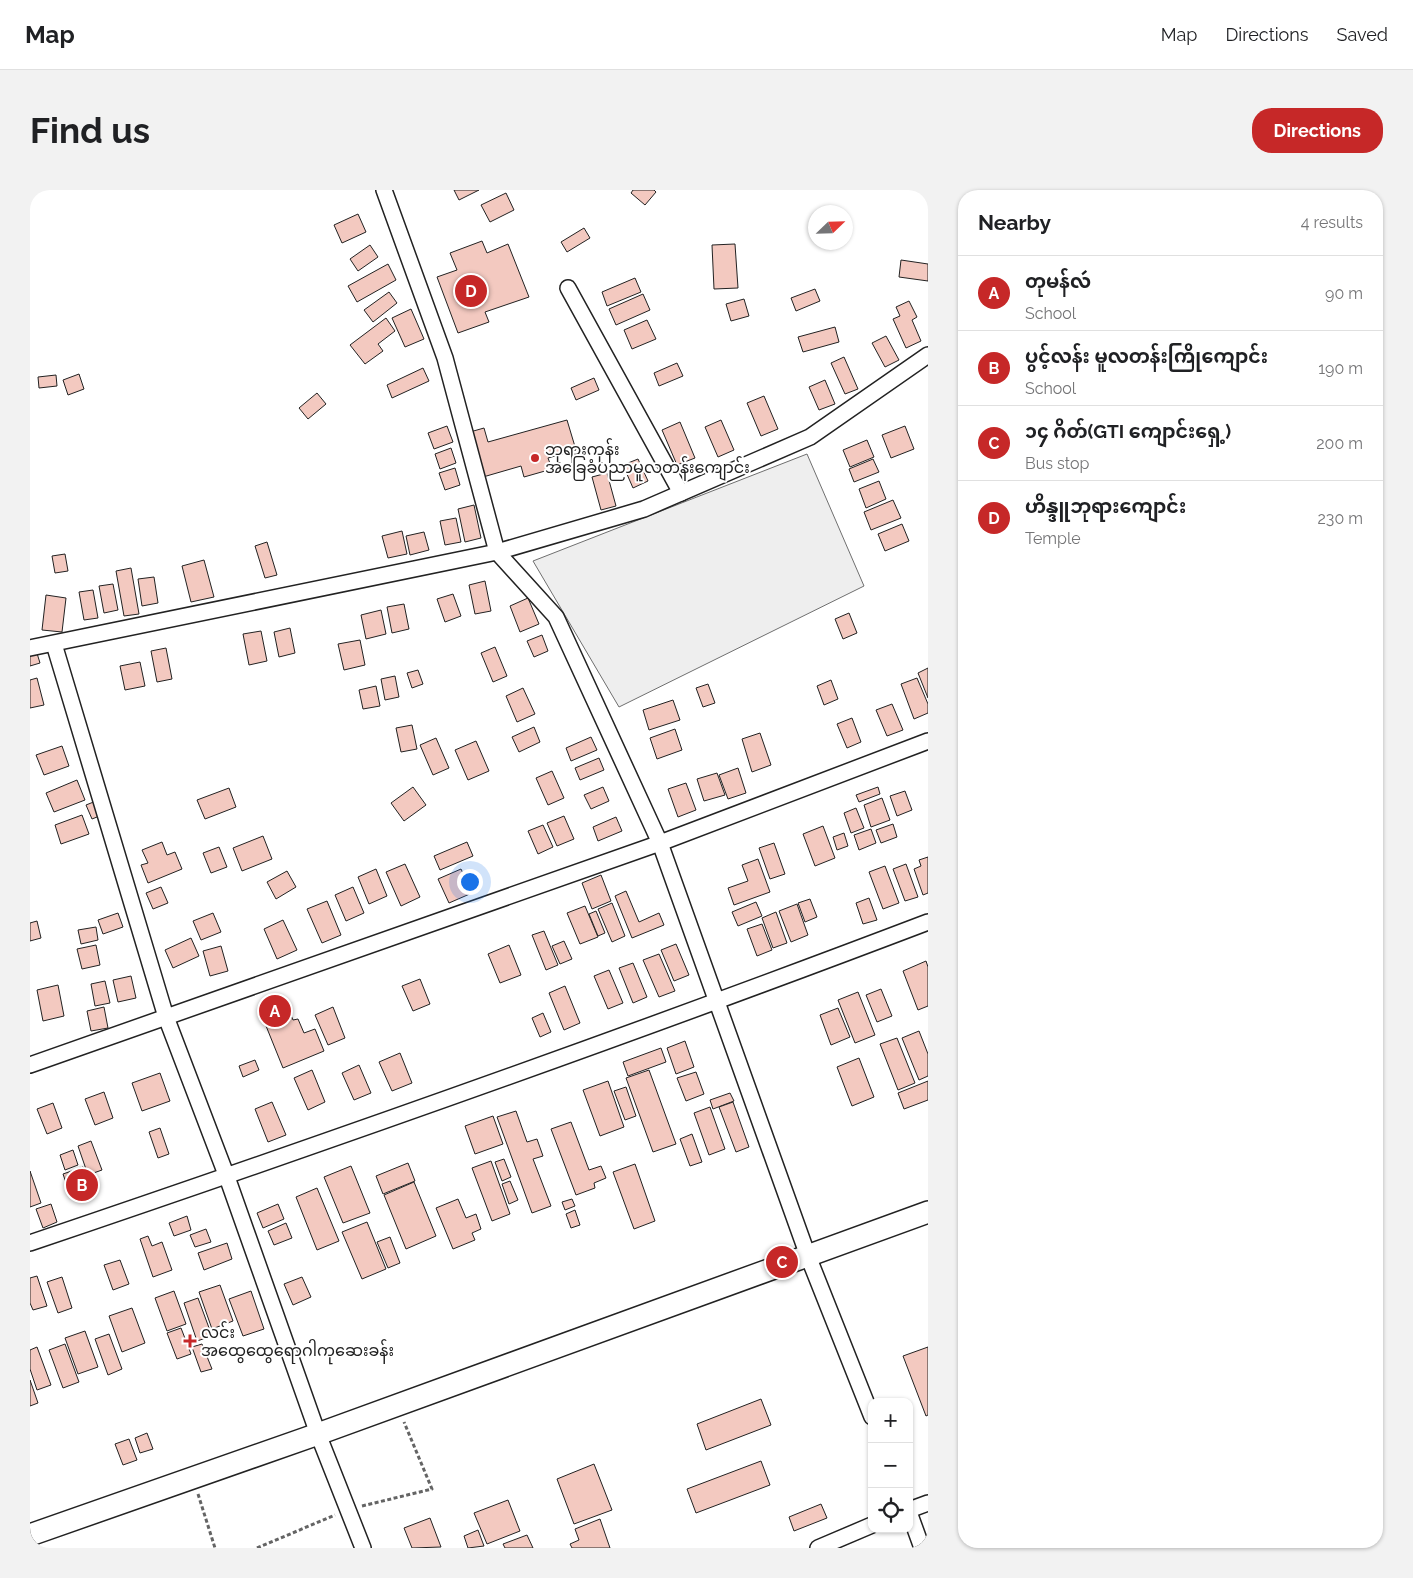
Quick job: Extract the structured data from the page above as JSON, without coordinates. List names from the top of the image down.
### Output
{
  "places": {
    "other": ["ဘုရားကုန်း အခြေခံပညာမူလတန်းကျောင်း"],
    "health": ["လင်း အထွေထွေရောဂါကုဆေးခန်း"]
  },
  "north": "top right",
  "page": {
    "header": "Map",
    "nav": ["Map", "Directions", "Saved"],
    "buttons": "Directions",
    "title": "Find us",
    "heading": ["Nearby", "4 results"],
    "list": [
      {
        "mark": "A",
        "name": "တုမန်လဴ",
        "note": "School",
        "value": "90 m"
      },
      {
        "mark": "B",
        "name": "ပွင့်လန်း မူလတန်းကြိုကျောင်း",
        "note": "School",
        "value": "190 m"
      },
      {
        "mark": "C",
        "name": "၁၄ ဂိတ်(GTI ကျောင်းရှေ့)",
        "note": "Bus stop",
        "value": "200 m"
      },
      {
        "mark": "D",
        "name": "ဟိန္ဒူဘုရားကျောင်း",
        "note": "Temple",
        "value": "230 m"
      }
    ],
    "pins": [
      "D",
      "A",
      "B",
      "C"
    ],
    "map_buttons": ["+", "−"]
  }
}
